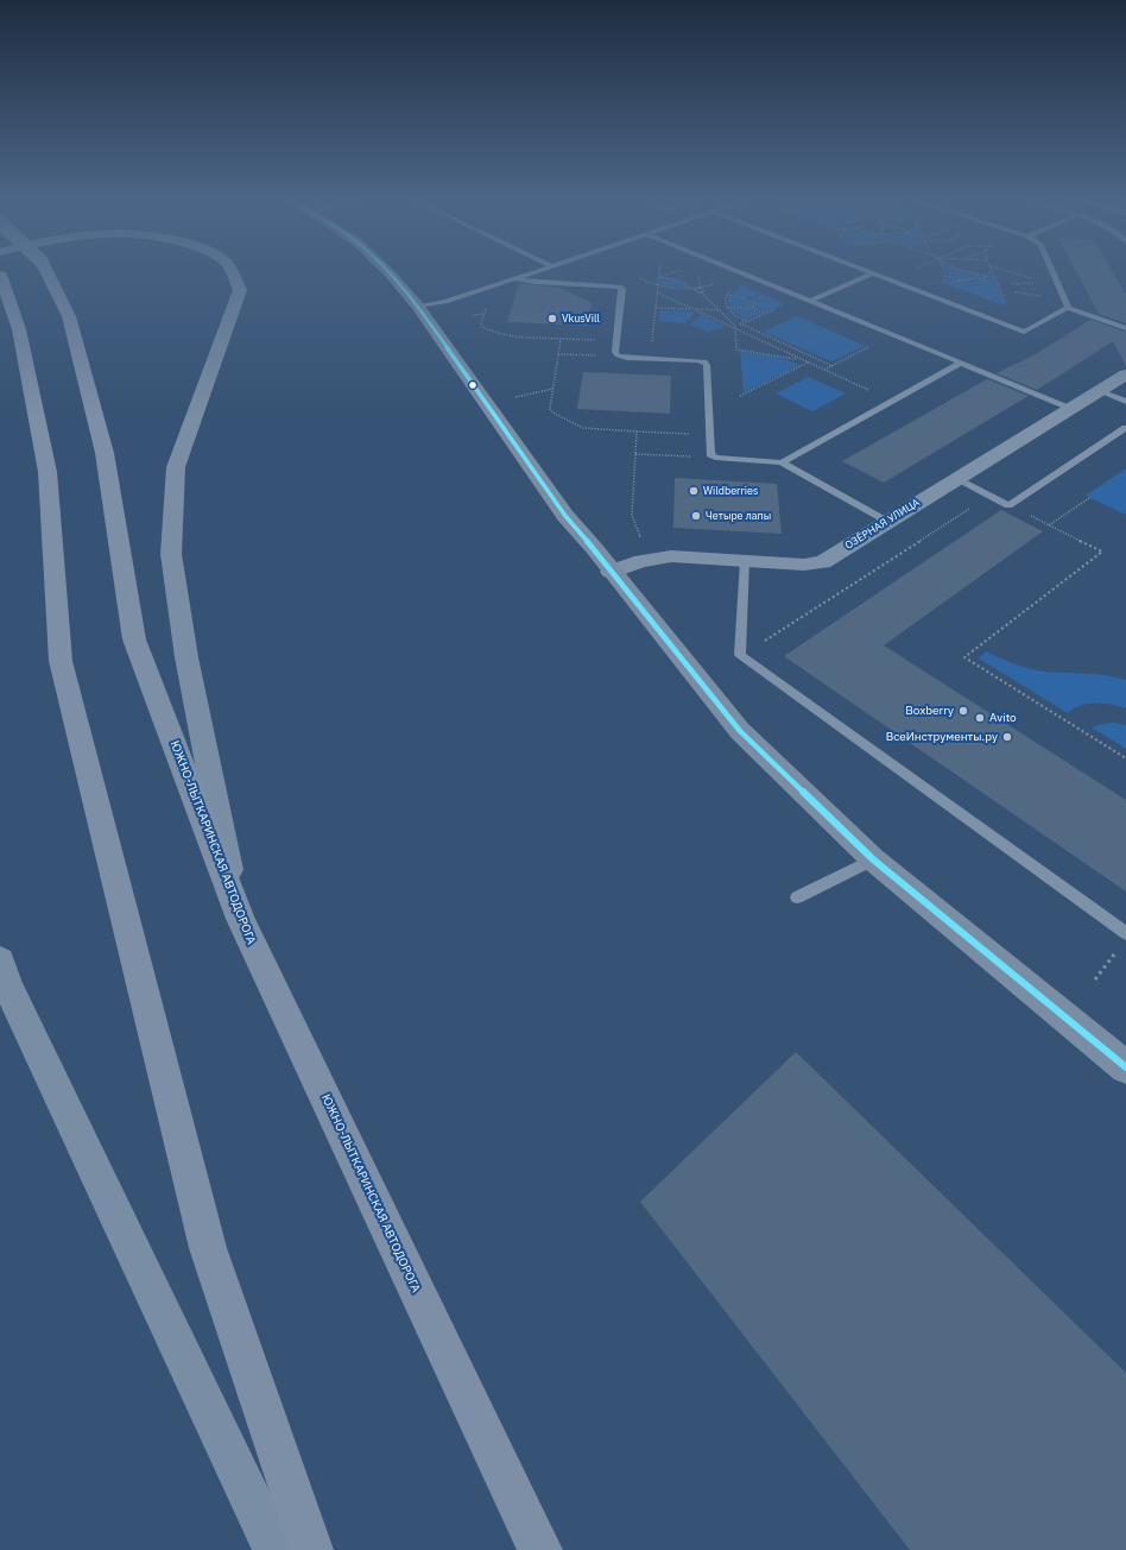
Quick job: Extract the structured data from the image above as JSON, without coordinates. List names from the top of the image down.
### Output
{
  "streets": {
    "main road": ["ЮЖНО-ЛЫТКАРИНСКАЯ АВТОДОРОГА"],
    "street": ["ОЗЁРНАЯ УЛИЦА"]
  },
  "places": [
    "VkusVill",
    "Wildberries",
    "Четыре лапы",
    "Boxberry",
    "Avito",
    "ВсеИнструменты.ру"
  ]
}
